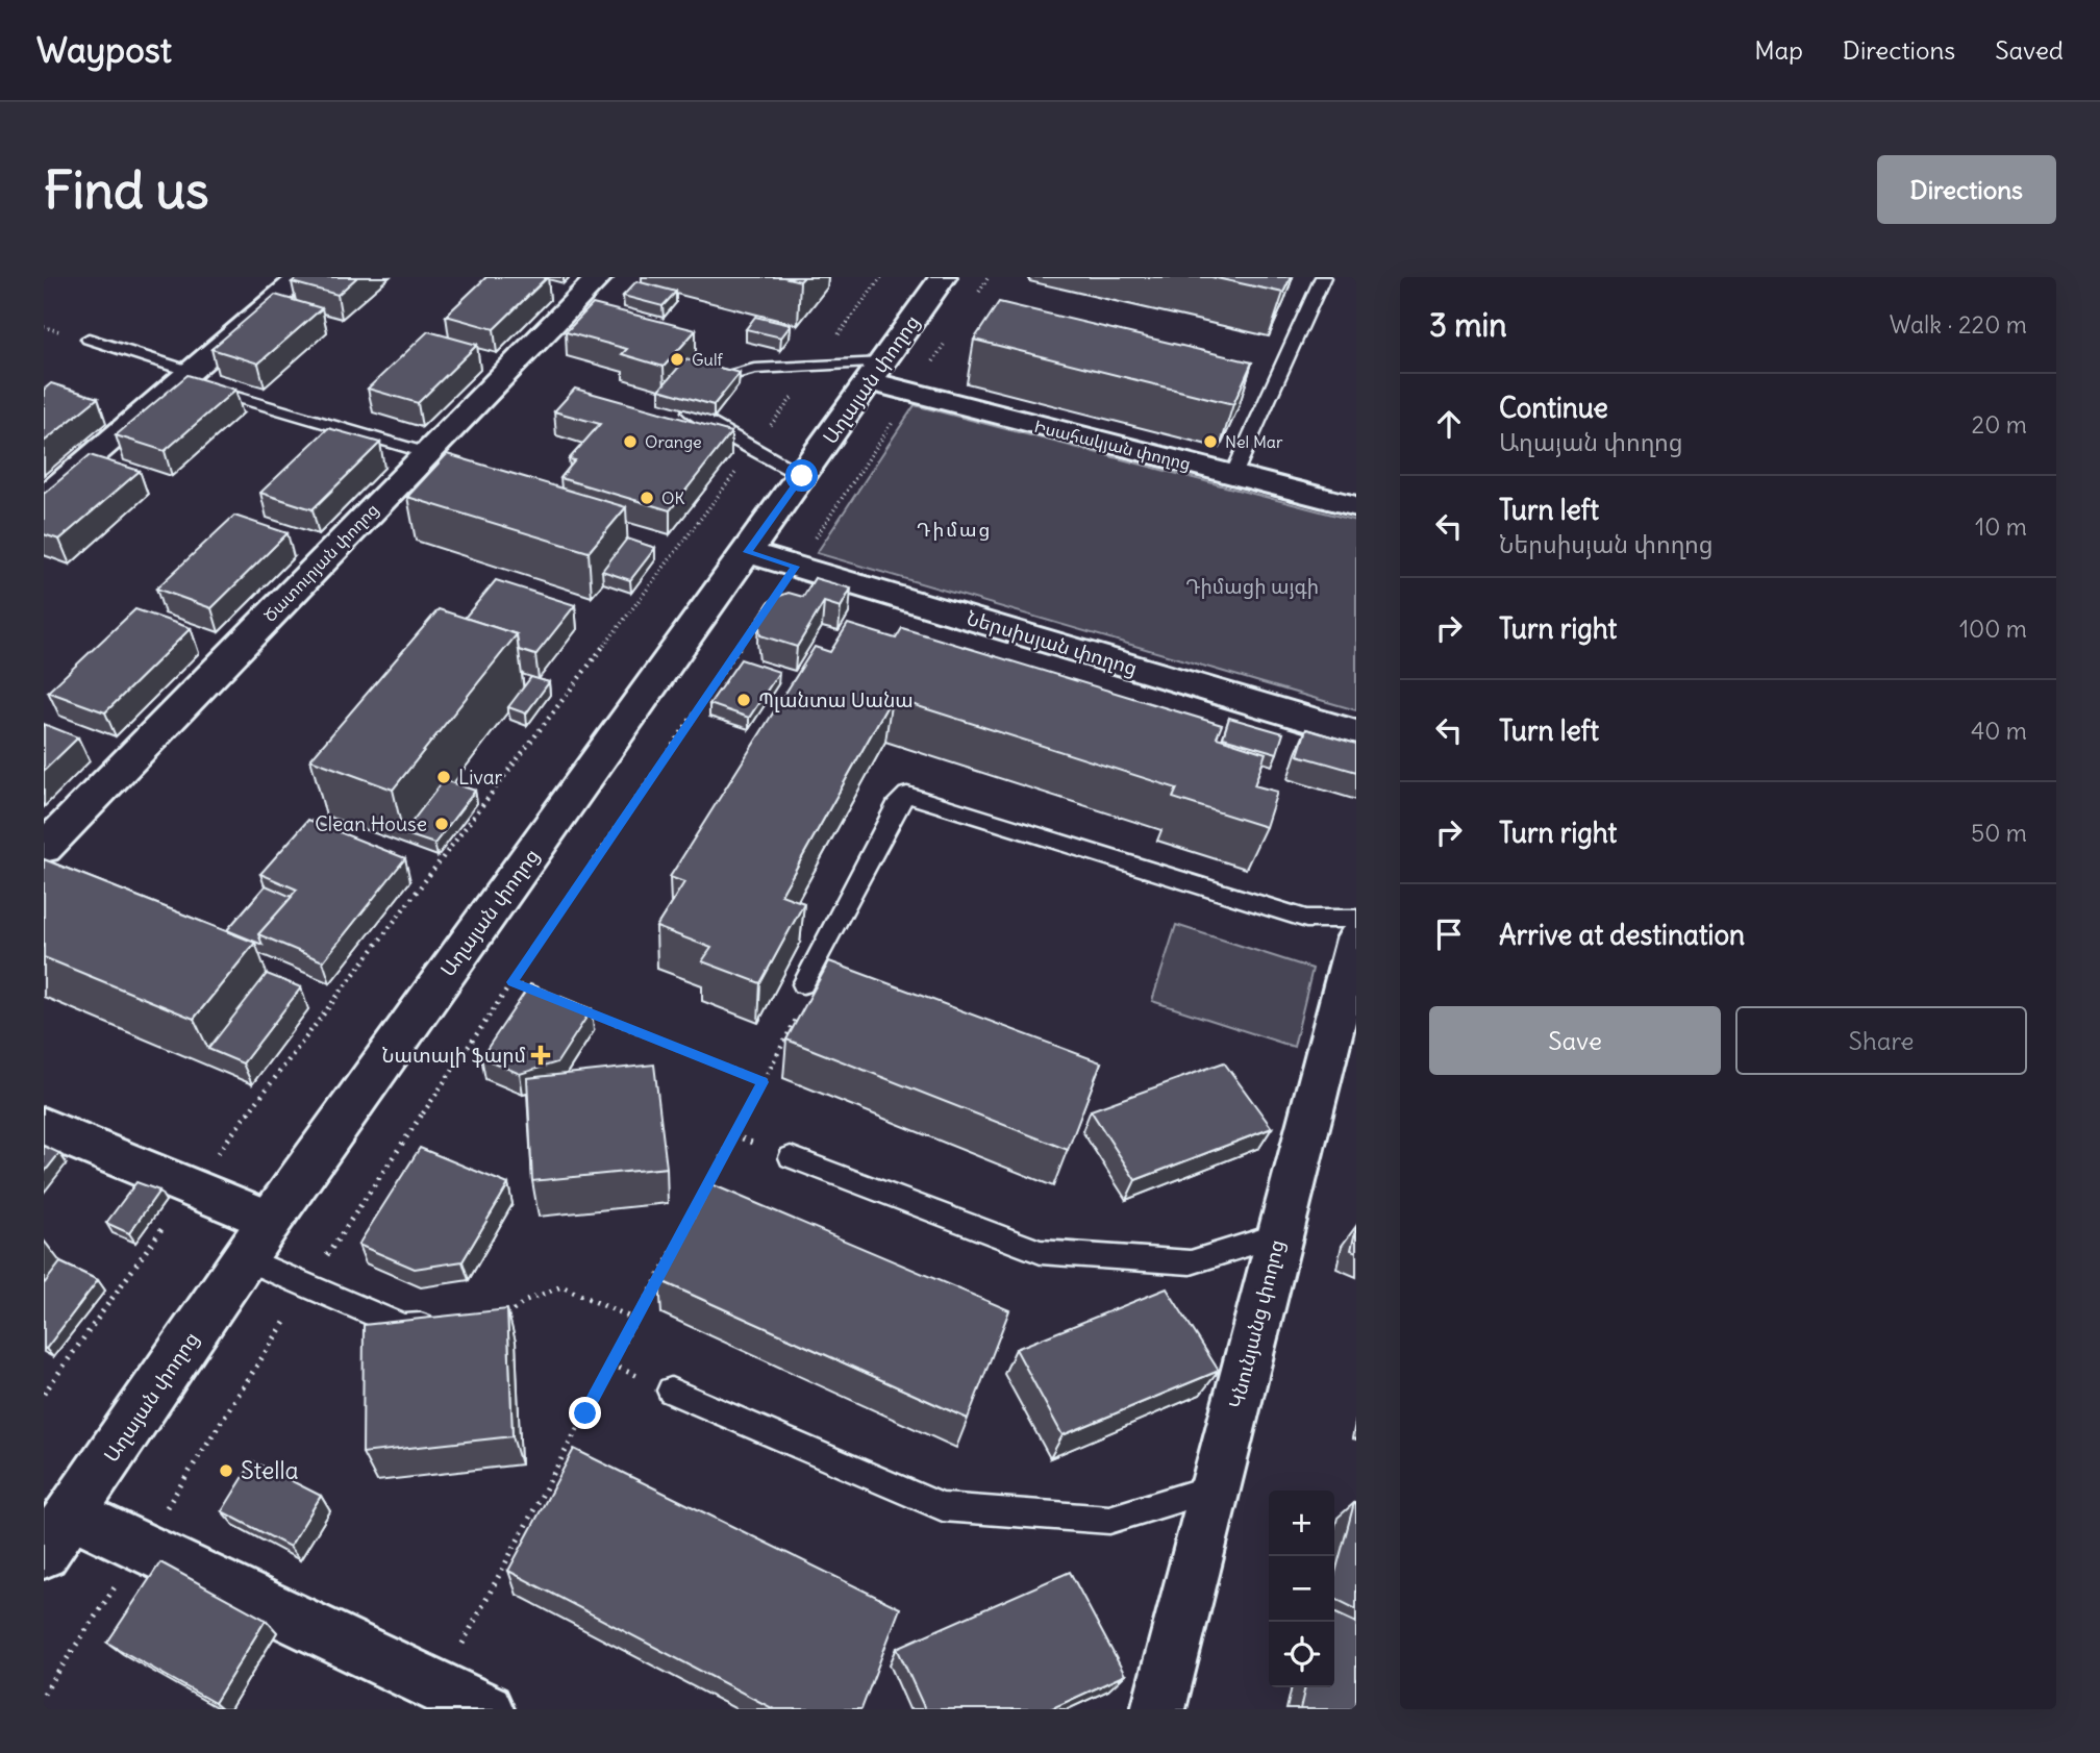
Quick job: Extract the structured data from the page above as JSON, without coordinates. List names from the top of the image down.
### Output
{
  "streets": {
    "main road": [
      "Աղայան փողոց",
      "Իսահակյան փողոց",
      "Ծատուրյան փողոց",
      "Ներսիսյան փողոց",
      "Կնունյանց փողոց"
    ]
  },
  "crossings": [
    ["Աղայան փողոց", "Իսահակյան փողոց"],
    ["Աղայան փողոց", "Ներսիսյան փողոց"]
  ],
  "districts": ["Դիմաց"],
  "parks": ["Դիմացի այգի"],
  "places": {
    "other": [
      "Gulf",
      "Orange",
      "Nel Mar",
      "OK",
      "Պլանտա Սանա",
      "Livar",
      "Clean House",
      "Stella"
    ],
    "health": ["Նատալի ֆարմ"]
  },
  "page": {
    "header": "Waypost",
    "nav": ["Map", "Directions", "Saved"],
    "buttons": [
      "Directions",
      ["Save", "Share"]
    ],
    "title": "Find us",
    "heading": ["3 min", "Walk · 220 m"],
    "list": [
      ["Continue", "Աղայան փողոց", "20 m"],
      ["Turn left", "Ներսիսյան փողոց", "10 m"],
      ["Turn right", "100 m"],
      ["Turn left", "40 m"],
      ["Turn right", "50 m"],
      "Arrive at destination"
    ],
    "map_buttons": ["+", "−"]
  }
}
